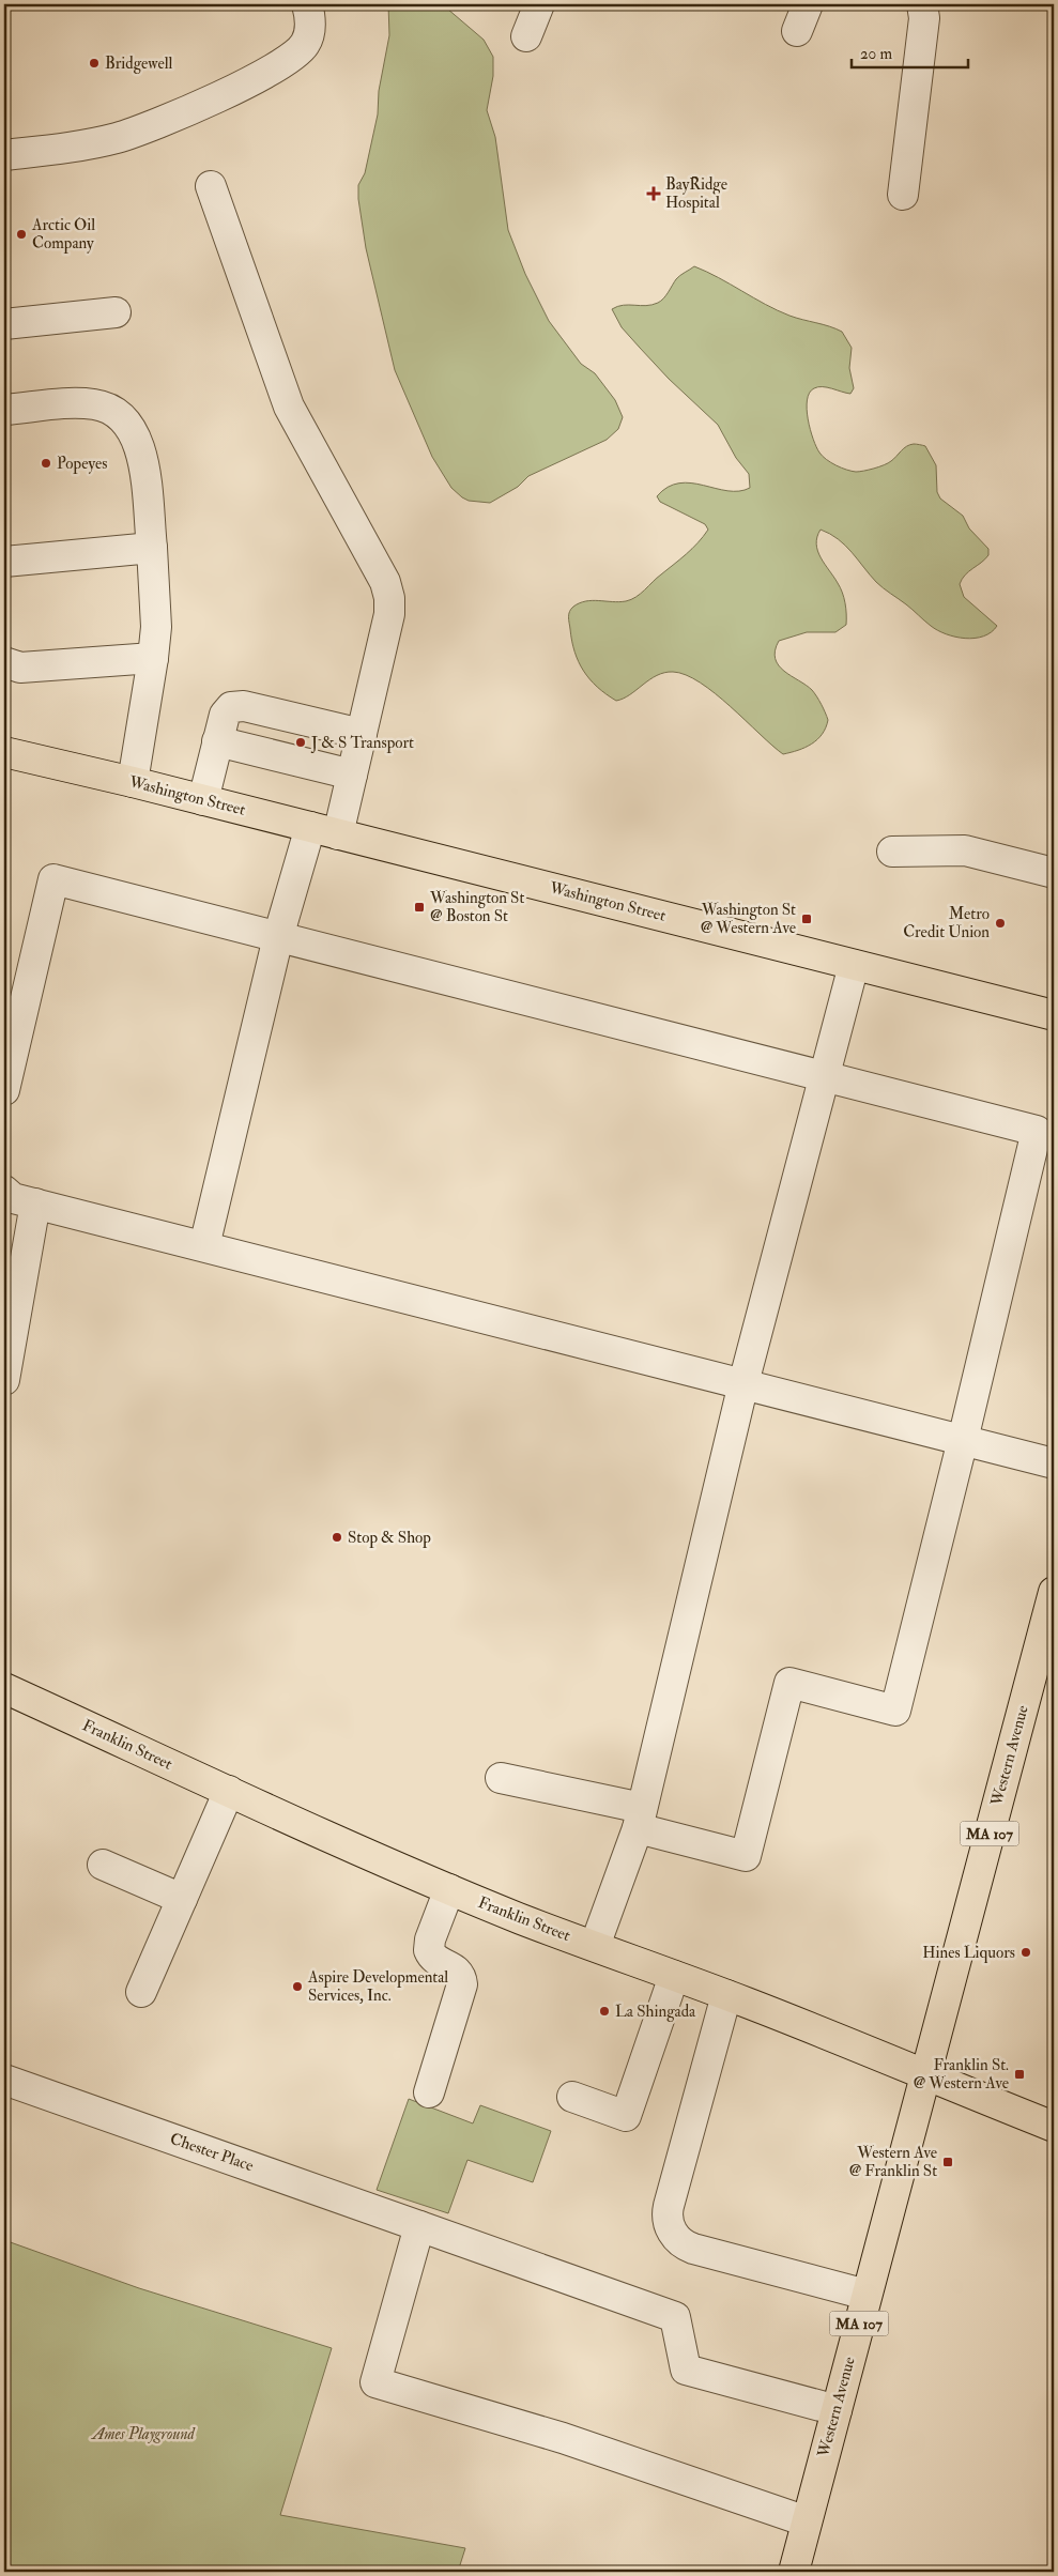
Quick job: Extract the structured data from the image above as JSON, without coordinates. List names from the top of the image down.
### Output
{
  "streets": {
    "main road": [
      "Washington Street",
      "Franklin Street",
      "Western Avenue",
      "MA 107"
    ],
    "street": ["Chester Place"]
  },
  "crossings": [
    ["Franklin Street", "Western Avenue"],
    ["Western Avenue", "Chester Place"]
  ],
  "parks": ["Ames Playground"],
  "places": {
    "other": [
      "Bridgewell",
      "Arctic Oil Company",
      "Popeyes",
      "J & S Transport",
      "Metro Credit Union",
      "Stop & Shop",
      "Hines Liquors",
      "Aspire Developmental Services, Inc.",
      "La Shingada"
    ],
    "health": ["BayRidge Hospital"],
    "transit": [
      "Washington St @ Boston St",
      "Washington St @ Western Ave",
      "Franklin St. @ Western Ave",
      "Western Ave @ Franklin St"
    ]
  },
  "scale_bar": "20 m"
}
